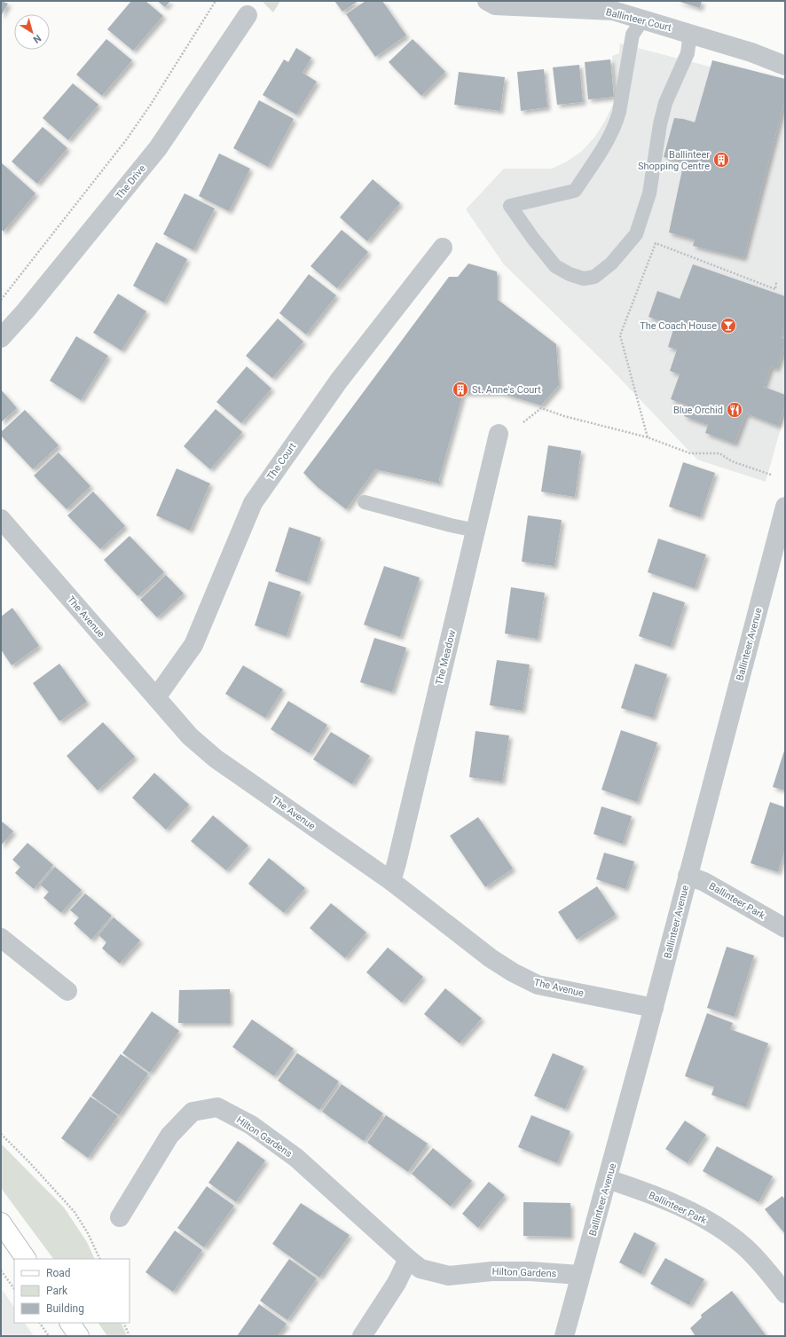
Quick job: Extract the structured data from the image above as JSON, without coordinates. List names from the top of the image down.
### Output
{
  "streets": {
    "street": [
      "Ballinteer Court",
      "The Drive",
      "The Court",
      "The Avenue",
      "Ballinteer Avenue",
      "The Meadow",
      "Ballinteer Park",
      "Hilton Gardens"
    ]
  },
  "crossings": [
    ["The Court", "The Avenue"],
    ["The Avenue", "Ballinteer Avenue"],
    ["The Avenue", "The Meadow"],
    ["Ballinteer Avenue", "Ballinteer Park"],
    ["Ballinteer Avenue", "Hilton Gardens"]
  ],
  "places": {
    "building": ["Ballinteer Shopping Centre", "St. Anne's Court"],
    "bar": ["The Coach House"],
    "restaurant": ["Blue Orchid"]
  },
  "legend": ["Road", "Park", "Building"],
  "north": "bottom right"
}
